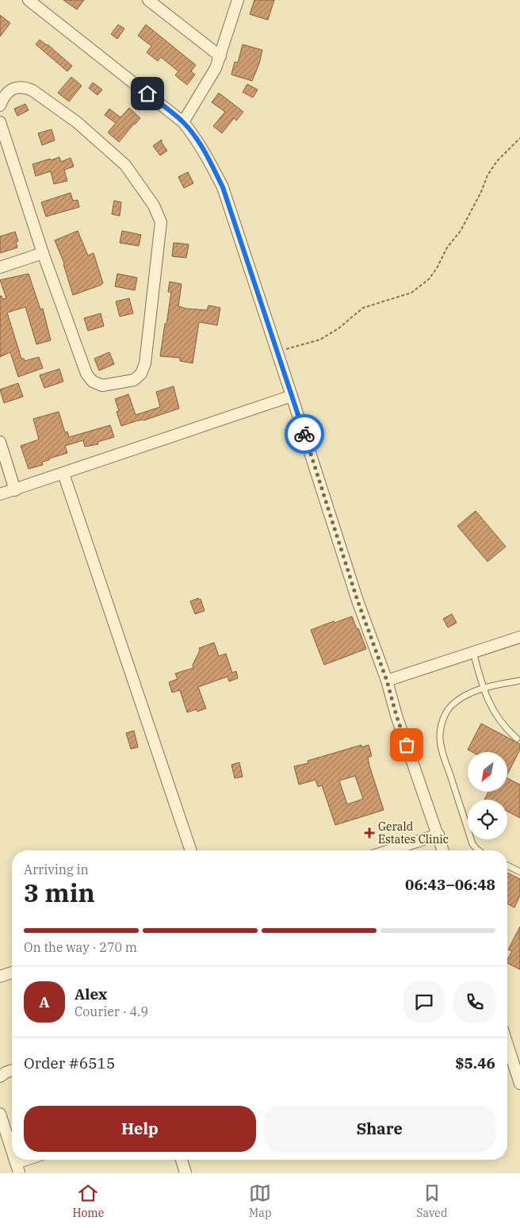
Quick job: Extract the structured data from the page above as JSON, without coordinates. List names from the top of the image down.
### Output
{
  "places": {
    "health": ["Gerald Estates Clinic"]
  },
  "north": "bottom left",
  "page": {
    "heading": ["3 min", "Arriving in", "06:43–06:48"],
    "panel": [
      "Alex",
      "Courier · 4.9",
      "Order #6515",
      "$5.46"
    ],
    "bar": "On the way · 270 m",
    "round": "A",
    "buttons": ["Help", "Share"],
    "tabs": ["Home", "Map", "Saved"]
  }
}
